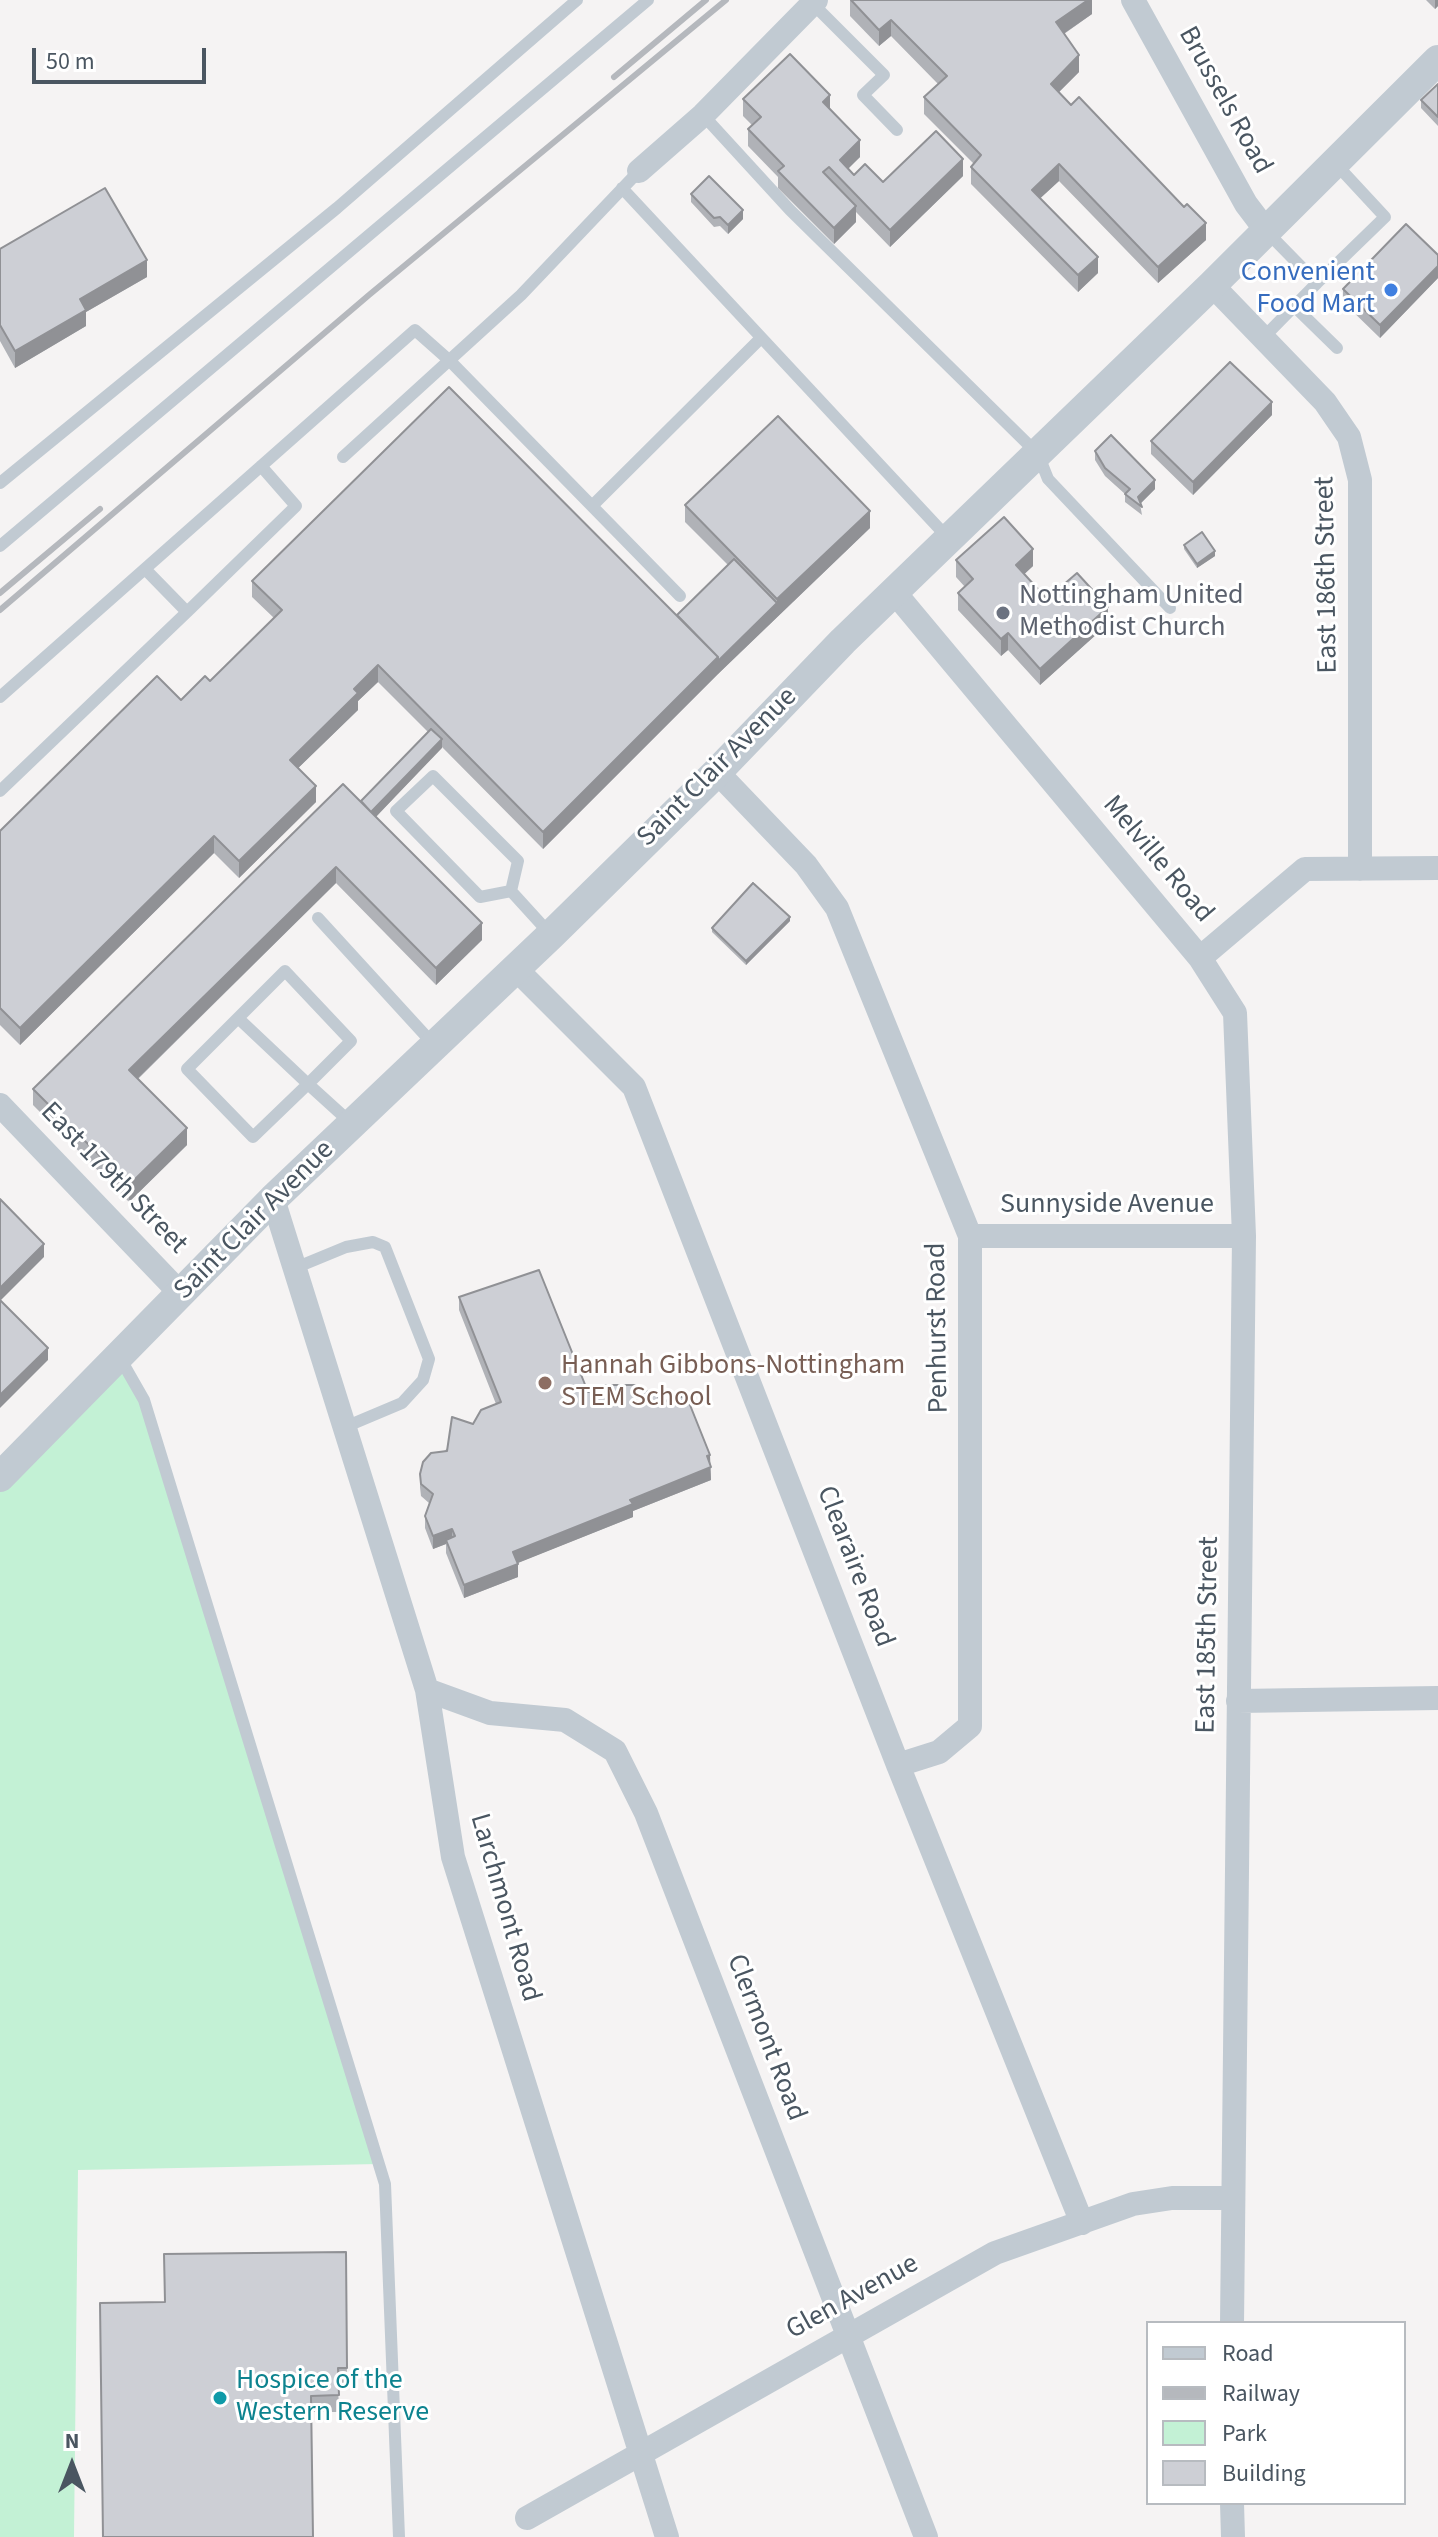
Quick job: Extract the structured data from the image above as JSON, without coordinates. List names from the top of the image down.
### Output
{
  "streets": {
    "street": [
      "Brussels Road",
      "East 186th Street",
      "Saint Clair Avenue",
      "Melville Road",
      "East 179th Street",
      "Sunnyside Avenue",
      "Penhurst Road",
      "Clearaire Road",
      "East 185th Street",
      "Larchmont Road",
      "Clermont Road",
      "Glen Avenue"
    ]
  },
  "crossings": [
    ["Brussels Road", "Saint Clair Avenue"],
    ["East 186th Street", "Saint Clair Avenue"],
    ["East 186th Street", "Melville Road"],
    ["Saint Clair Avenue", "Melville Road"],
    ["Saint Clair Avenue", "East 179th Street"],
    ["Saint Clair Avenue", "Penhurst Road"],
    ["Saint Clair Avenue", "Clearaire Road"],
    ["Saint Clair Avenue", "Larchmont Road"],
    ["Melville Road", "East 185th Street"],
    ["Sunnyside Avenue", "Penhurst Road"],
    ["Sunnyside Avenue", "East 185th Street"],
    ["Penhurst Road", "Clearaire Road"],
    ["Clearaire Road", "Glen Avenue"],
    ["East 185th Street", "Glen Avenue"],
    ["Larchmont Road", "Clermont Road"],
    ["Larchmont Road", "Glen Avenue"],
    ["Clermont Road", "Glen Avenue"]
  ],
  "places": [
    "Convenient Food Mart",
    "Nottingham United Methodist Church",
    "Hannah Gibbons-Nottingham STEM School",
    "Hospice of the Western Reserve"
  ],
  "legend": [
    "Road",
    "Railway",
    "Park",
    "Building"
  ],
  "scale_bar": "50 m",
  "north": "top"
}
